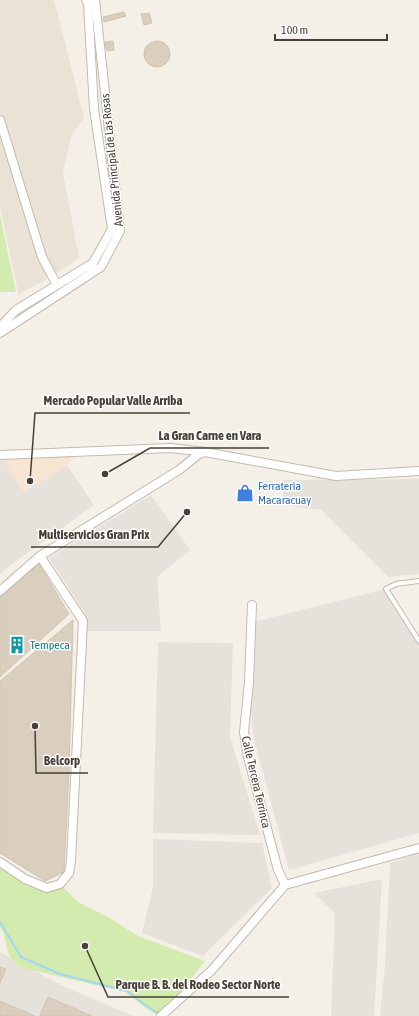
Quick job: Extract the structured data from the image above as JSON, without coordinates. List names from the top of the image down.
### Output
{
  "streets": {
    "street": ["Avenida Principal de Las Rosas", "Calle Tercera Terrinca"]
  },
  "places": {
    "other": [
      "La Gran Carne en Vara",
      "Mercado Popular Valle Arriba",
      "Multiservicios Gran Prix",
      "Belcorp",
      "Parque B. B. del Rodeo Sector Norte"
    ],
    "shop": ["Ferrateria Macaracuay"],
    "building": ["Tempeca"]
  },
  "scale_bar": "100 m"
}
